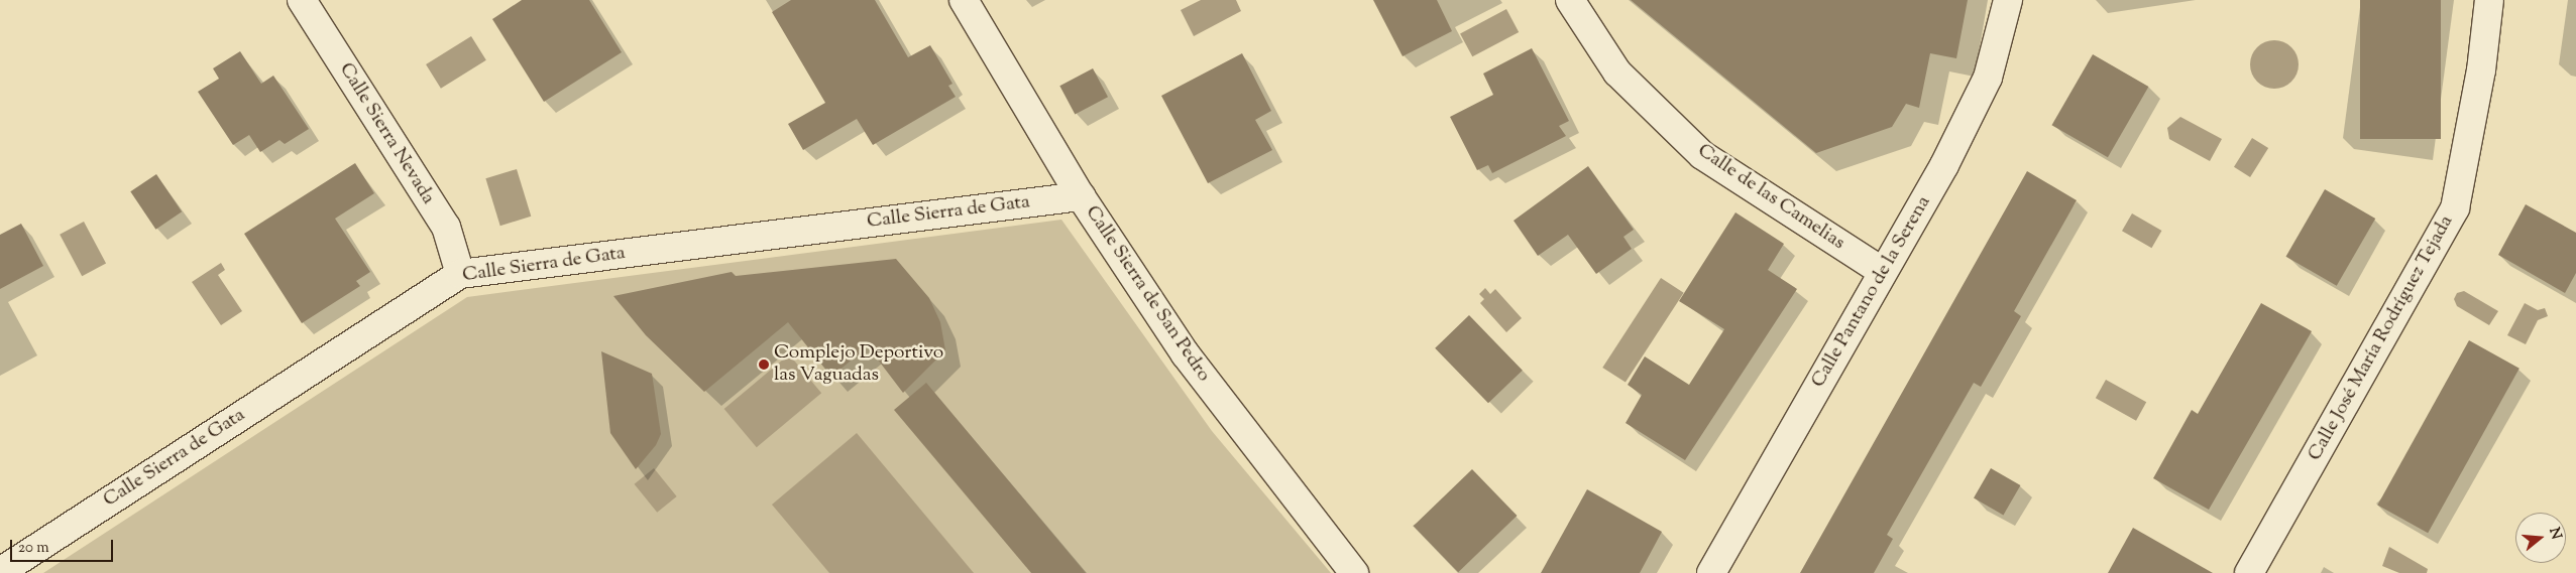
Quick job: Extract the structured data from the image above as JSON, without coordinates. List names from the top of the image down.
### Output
{
  "streets": {
    "street": [
      "Calle Sierra Nevada",
      "Calle de las Camelias",
      "Calle Sierra de Gata",
      "Calle Pantano de la Serena",
      "Calle Sierra de San Pedro",
      "Calle José María Rodríguez Tejada"
    ]
  },
  "crossings": [
    ["Calle Sierra Nevada", "Calle Sierra de Gata"],
    ["Calle de las Camelias", "Calle Pantano de la Serena"],
    ["Calle Sierra de Gata", "Calle Sierra de San Pedro"]
  ],
  "places": ["Complejo Deportivo las Vaguadas"],
  "scale_bar": "20 m",
  "north": "right"
}
